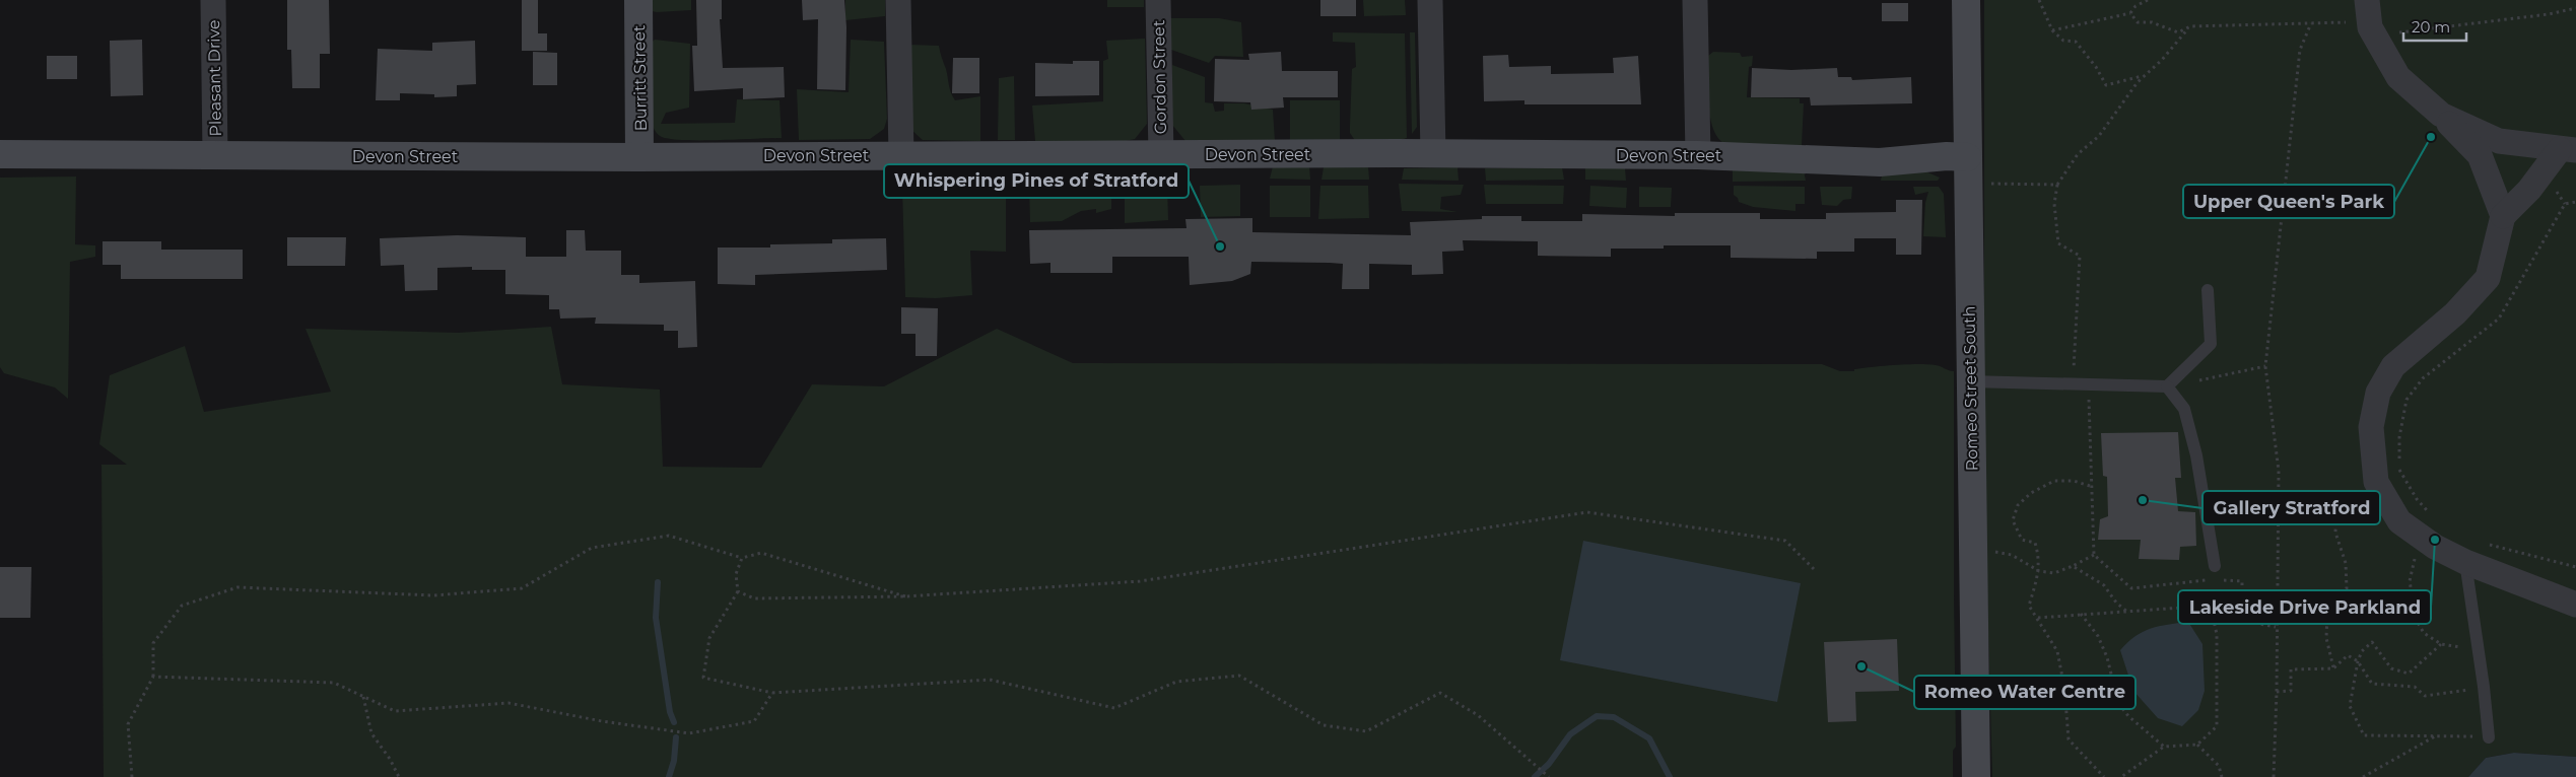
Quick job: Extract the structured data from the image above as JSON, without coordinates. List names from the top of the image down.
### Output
{
  "streets": {
    "street": [
      "Gordon Street",
      "Pleasant Drive",
      "Burritt Street",
      "Devon Street",
      "Romeo Street South"
    ]
  },
  "crossings": [
    ["Gordon Street", "Devon Street"],
    ["Pleasant Drive", "Devon Street"],
    ["Burritt Street", "Devon Street"],
    ["Devon Street", "Romeo Street South"]
  ],
  "places": [
    "Upper Queen's Park",
    "Whispering Pines of Stratford",
    "Gallery Stratford",
    "Lakeside Drive Parkland",
    "Romeo Water Centre"
  ],
  "scale_bar": "20 m"
}
